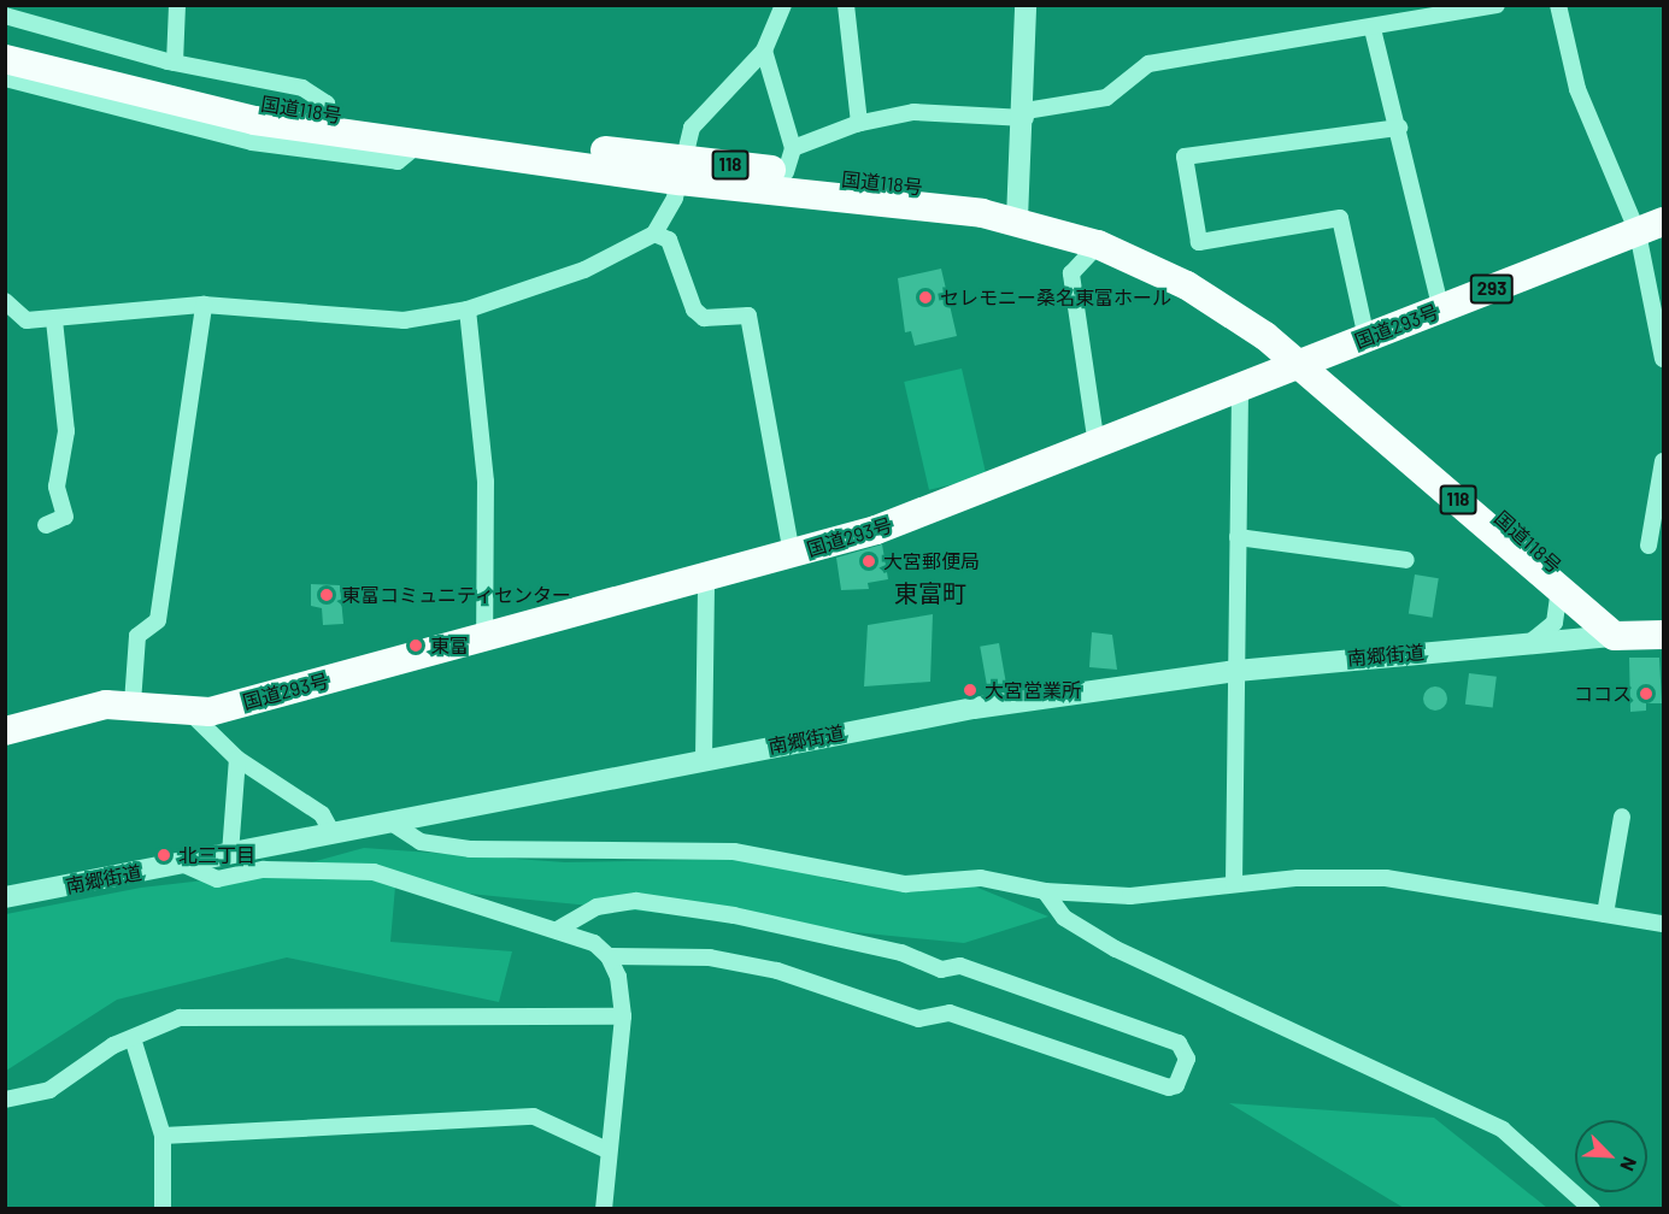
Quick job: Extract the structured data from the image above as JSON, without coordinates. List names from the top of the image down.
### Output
{
  "streets": {
    "highway": [
      "国道118号",
      "118",
      "293",
      "国道293号"
    ],
    "street": ["南郷街道"]
  },
  "crossings": [
    ["国道118号", "国道293号"],
    ["国道118号", "南郷街道"]
  ],
  "districts": ["東富町"],
  "places": [
    "セレモニー桑名東富ホール",
    "大宮郵便局",
    "東富コミュニティセンター",
    "東富",
    "大宮営業所",
    "ココス",
    "北三丁目"
  ],
  "north": "bottom right"
}
